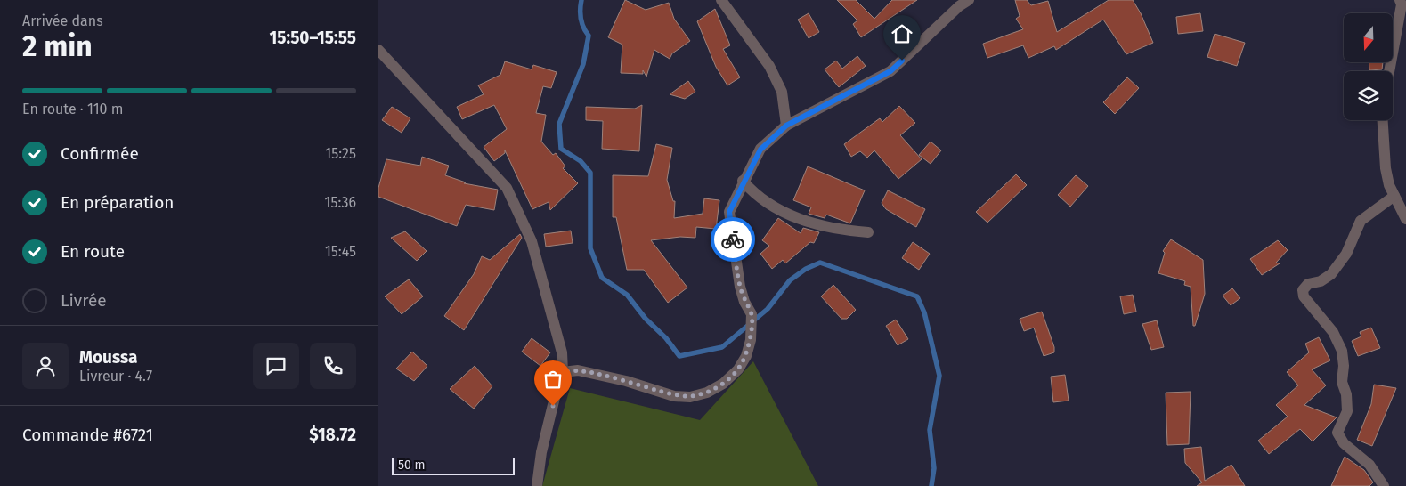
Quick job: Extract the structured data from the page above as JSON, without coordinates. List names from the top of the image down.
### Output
{
  "scale_bar": "50 m",
  "north": "bottom",
  "page": {
    "heading": ["2 min", "Arrivée dans", "15:50–15:55"],
    "panel": [
      "Moussa",
      "Livreur · 4.7",
      "Commande #6721",
      "$18.72"
    ],
    "bar": "En route · 110 m",
    "list": [
      ["Confirmée", "15:25"],
      ["En préparation", "15:36"],
      ["En route", "15:45"],
      "Livrée"
    ],
    "scale": "50 m"
  }
}
